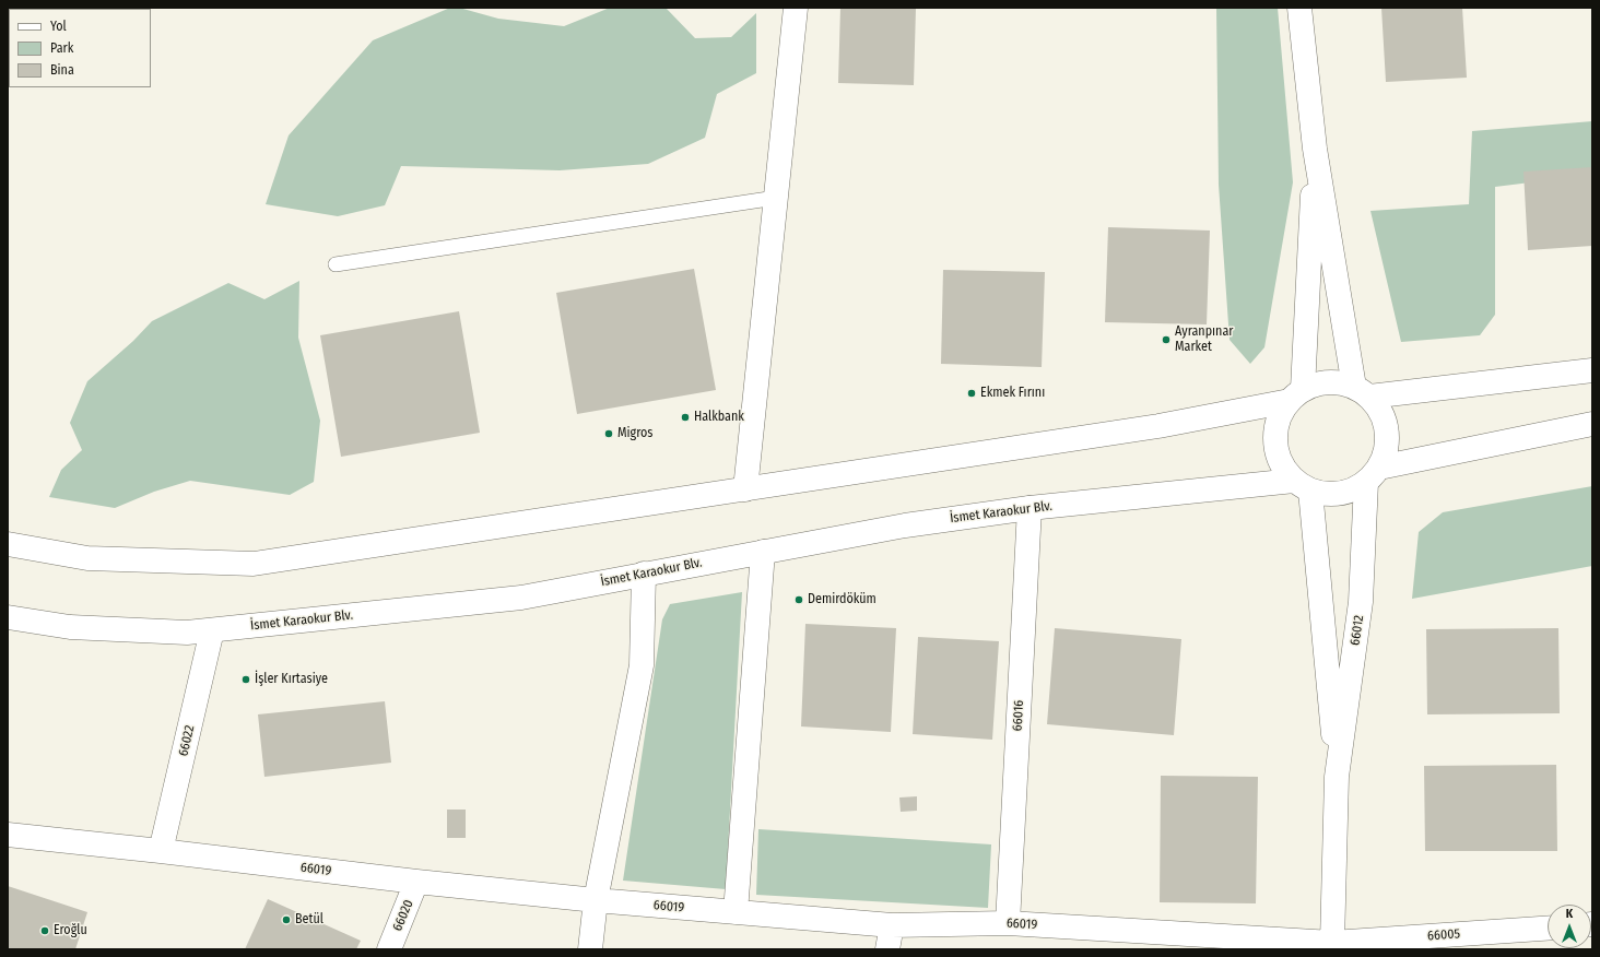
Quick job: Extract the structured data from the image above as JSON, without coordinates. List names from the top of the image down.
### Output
{
  "streets": {
    "street": [
      "İsmet Karaokur Blv.",
      "66012",
      "66016",
      "66022",
      "66019",
      "66020",
      "66005"
    ]
  },
  "crossings": [
    ["İsmet Karaokur Blv.", "66012"],
    ["İsmet Karaokur Blv.", "66016"],
    ["İsmet Karaokur Blv.", "66022"],
    ["66012", "66019"],
    ["66012", "66005"],
    ["66016", "66019"],
    ["66022", "66019"],
    ["66019", "66020"],
    ["66019", "66005"]
  ],
  "places": [
    "Ayranpınar Market",
    "Ekmek Fırını",
    "Halkbank",
    "Migros",
    "Demirdöküm",
    "İşler Kırtasiye",
    "Betül",
    "Eroğlu"
  ],
  "legend": ["Yol", "Park", "Bina"],
  "north": "top"
}
